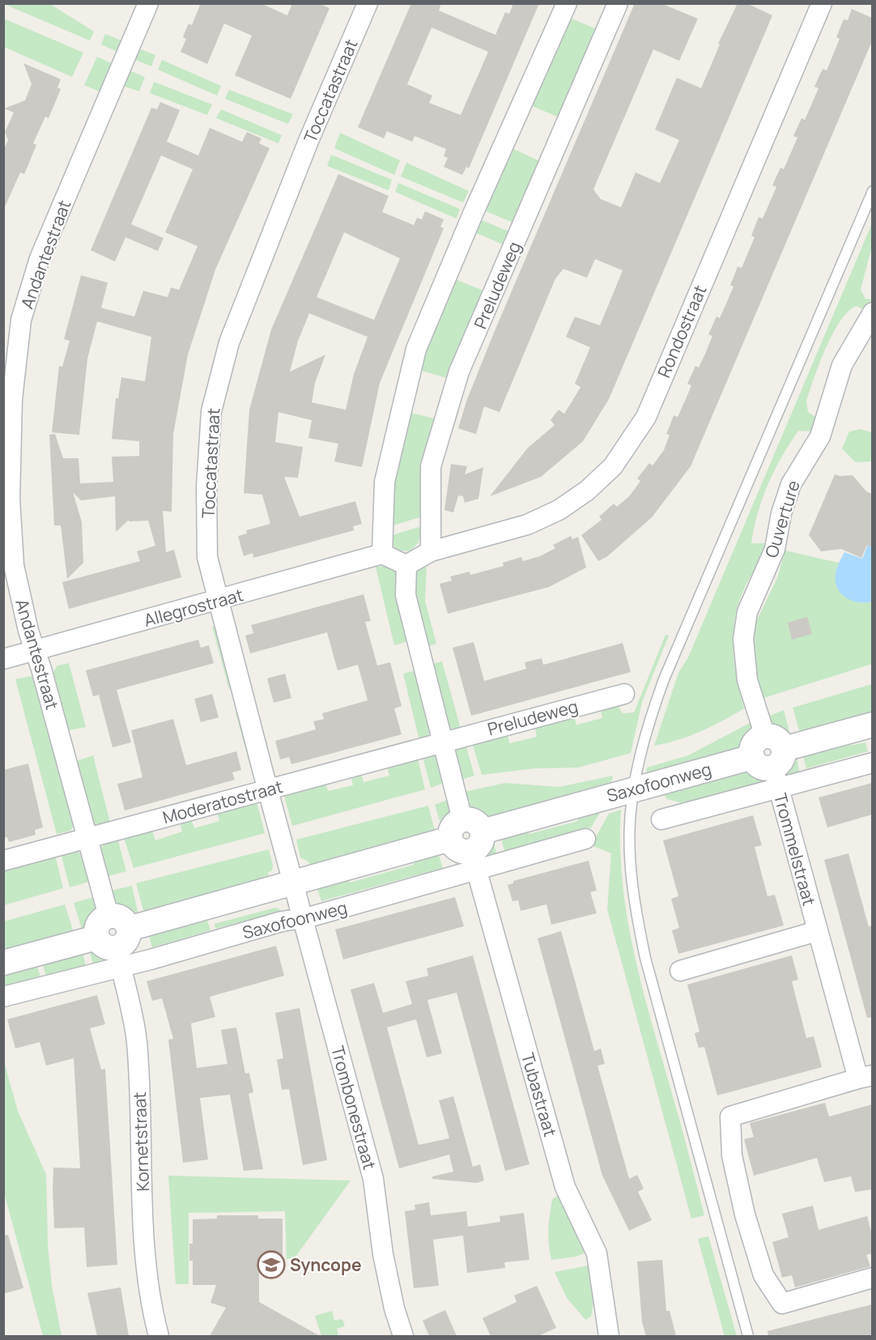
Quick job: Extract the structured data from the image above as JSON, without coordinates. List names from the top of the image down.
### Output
{
  "streets": {
    "street": [
      "Toccatastraat",
      "Andantestraat",
      "Preludeweg",
      "Rondostraat",
      "Ouverture",
      "Allegrostraat",
      "Saxofoonweg",
      "Moderatostraat",
      "Trommelstraat",
      "Tubastraat",
      "Trombonestraat",
      "Kornetstraat"
    ]
  },
  "crossings": [
    ["Toccatastraat", "Allegrostraat"],
    ["Toccatastraat", "Saxofoonweg"],
    ["Toccatastraat", "Moderatostraat"],
    ["Toccatastraat", "Trombonestraat"],
    ["Andantestraat", "Allegrostraat"],
    ["Andantestraat", "Saxofoonweg"],
    ["Andantestraat", "Moderatostraat"],
    ["Andantestraat", "Kornetstraat"],
    ["Preludeweg", "Rondostraat"],
    ["Preludeweg", "Moderatostraat"],
    ["Ouverture", "Saxofoonweg"],
    ["Ouverture", "Trommelstraat"],
    ["Saxofoonweg", "Trommelstraat"],
    ["Saxofoonweg", "Tubastraat"],
    ["Saxofoonweg", "Trombonestraat"],
    ["Saxofoonweg", "Kornetstraat"]
  ],
  "places": {
    "school or university": ["Syncope"]
  }
}
